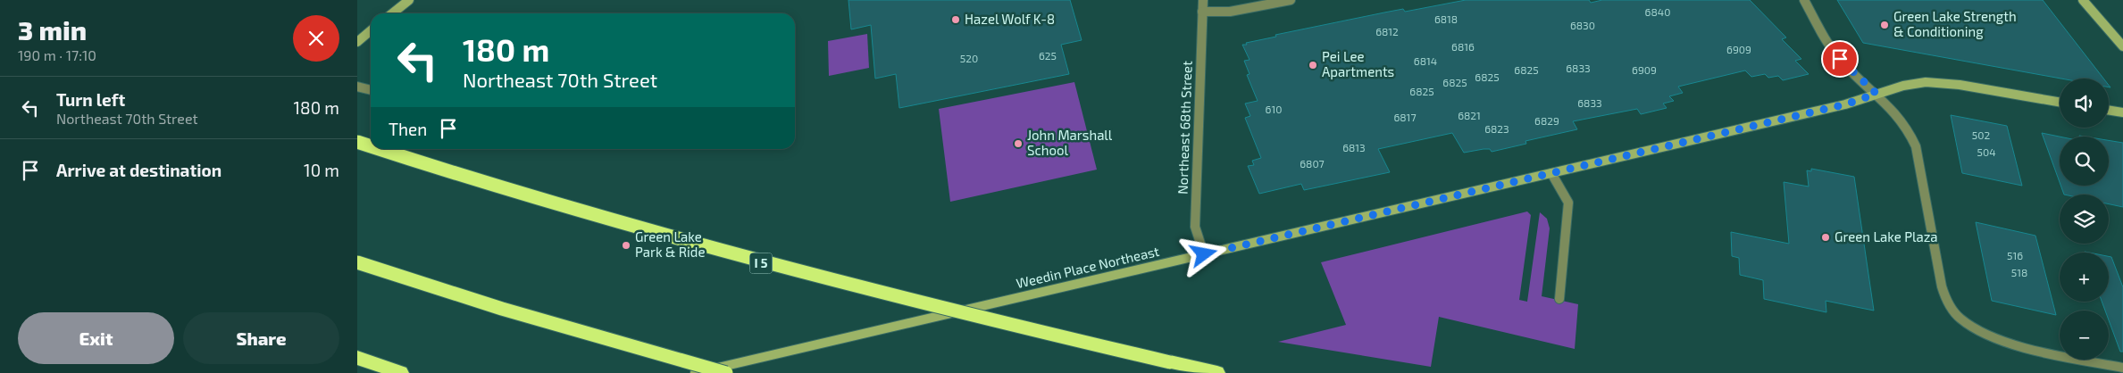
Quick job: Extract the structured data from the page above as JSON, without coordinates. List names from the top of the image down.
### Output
{
  "streets": {
    "highway": ["I 5"],
    "street": ["Northeast 68th Street", "Weedin Place Northeast"]
  },
  "crossings": [
    ["Northeast 68th Street", "Weedin Place Northeast"]
  ],
  "places": [
    "Hazel Wolf K-8",
    "Green Lake Strength & Conditioning",
    "Pei Lee Apartments",
    "John Marshall School",
    "Green Lake Plaza",
    "Green Lake Park & Ride"
  ],
  "house_numbers": [
    "6840",
    "6818",
    "6830",
    "6812",
    "6816",
    "6909",
    "625",
    "520",
    "6814",
    "6833",
    "6825",
    "6909",
    "6825",
    "6825",
    "6825",
    "6833",
    "610",
    "6821",
    "6817",
    "6829",
    "6823",
    "502",
    "6813",
    "504",
    "6807",
    "516",
    "518"
  ],
  "page": {
    "heading": ["3 min", "190 m · 17:10"],
    "turn": ["180 m", "Northeast 70th Street"],
    "list": [
      {
        "name": "Turn left",
        "note": "Northeast 70th Street",
        "value": "180 m"
      },
      {
        "name": "Arrive at destination",
        "value": "10 m"
      }
    ],
    "map_buttons": ["+", "−"],
    "then": "Then",
    "buttons": ["Exit", "Share"]
  }
}
